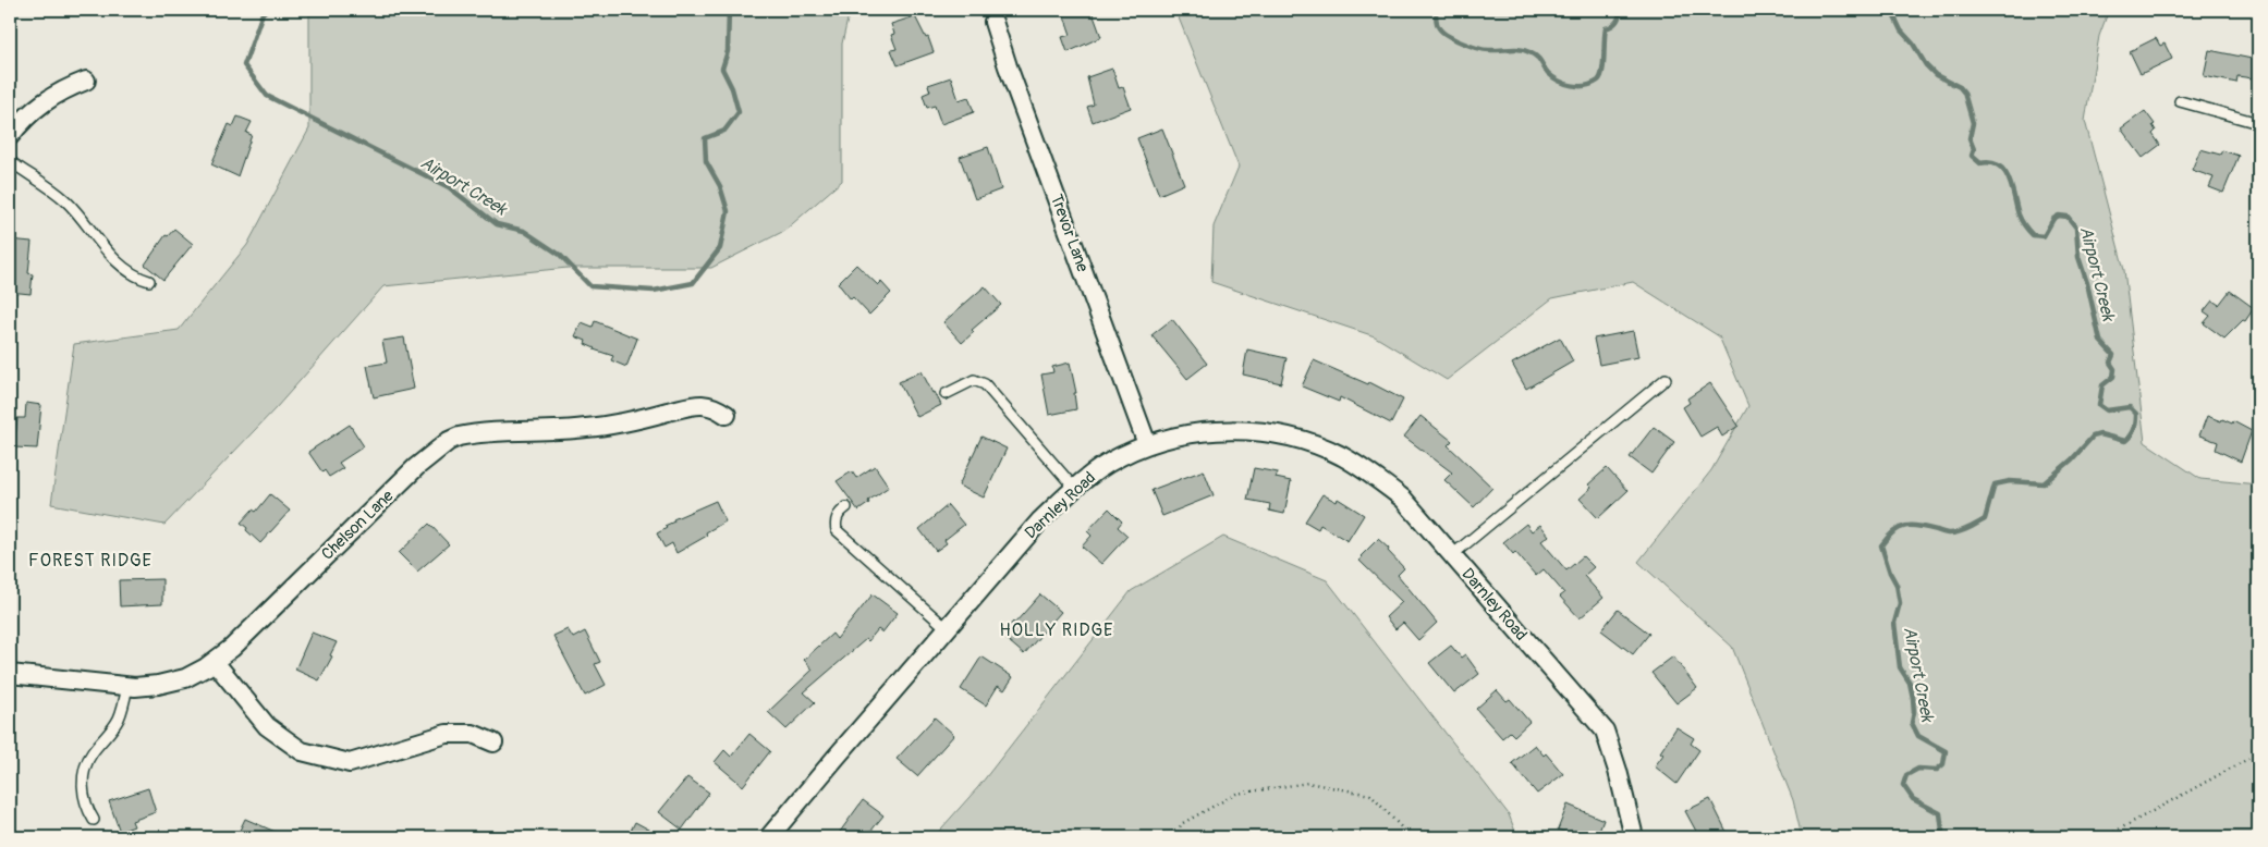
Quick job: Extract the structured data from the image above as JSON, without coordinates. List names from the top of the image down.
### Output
{
  "streets": {
    "street": ["Trevor Lane", "Darnley Road", "Chelson Lane"]
  },
  "crossings": [
    ["Trevor Lane", "Darnley Road"]
  ],
  "districts": ["FOREST RIDGE", "HOLLY RIDGE"],
  "water": ["Airport Creek"]
}
